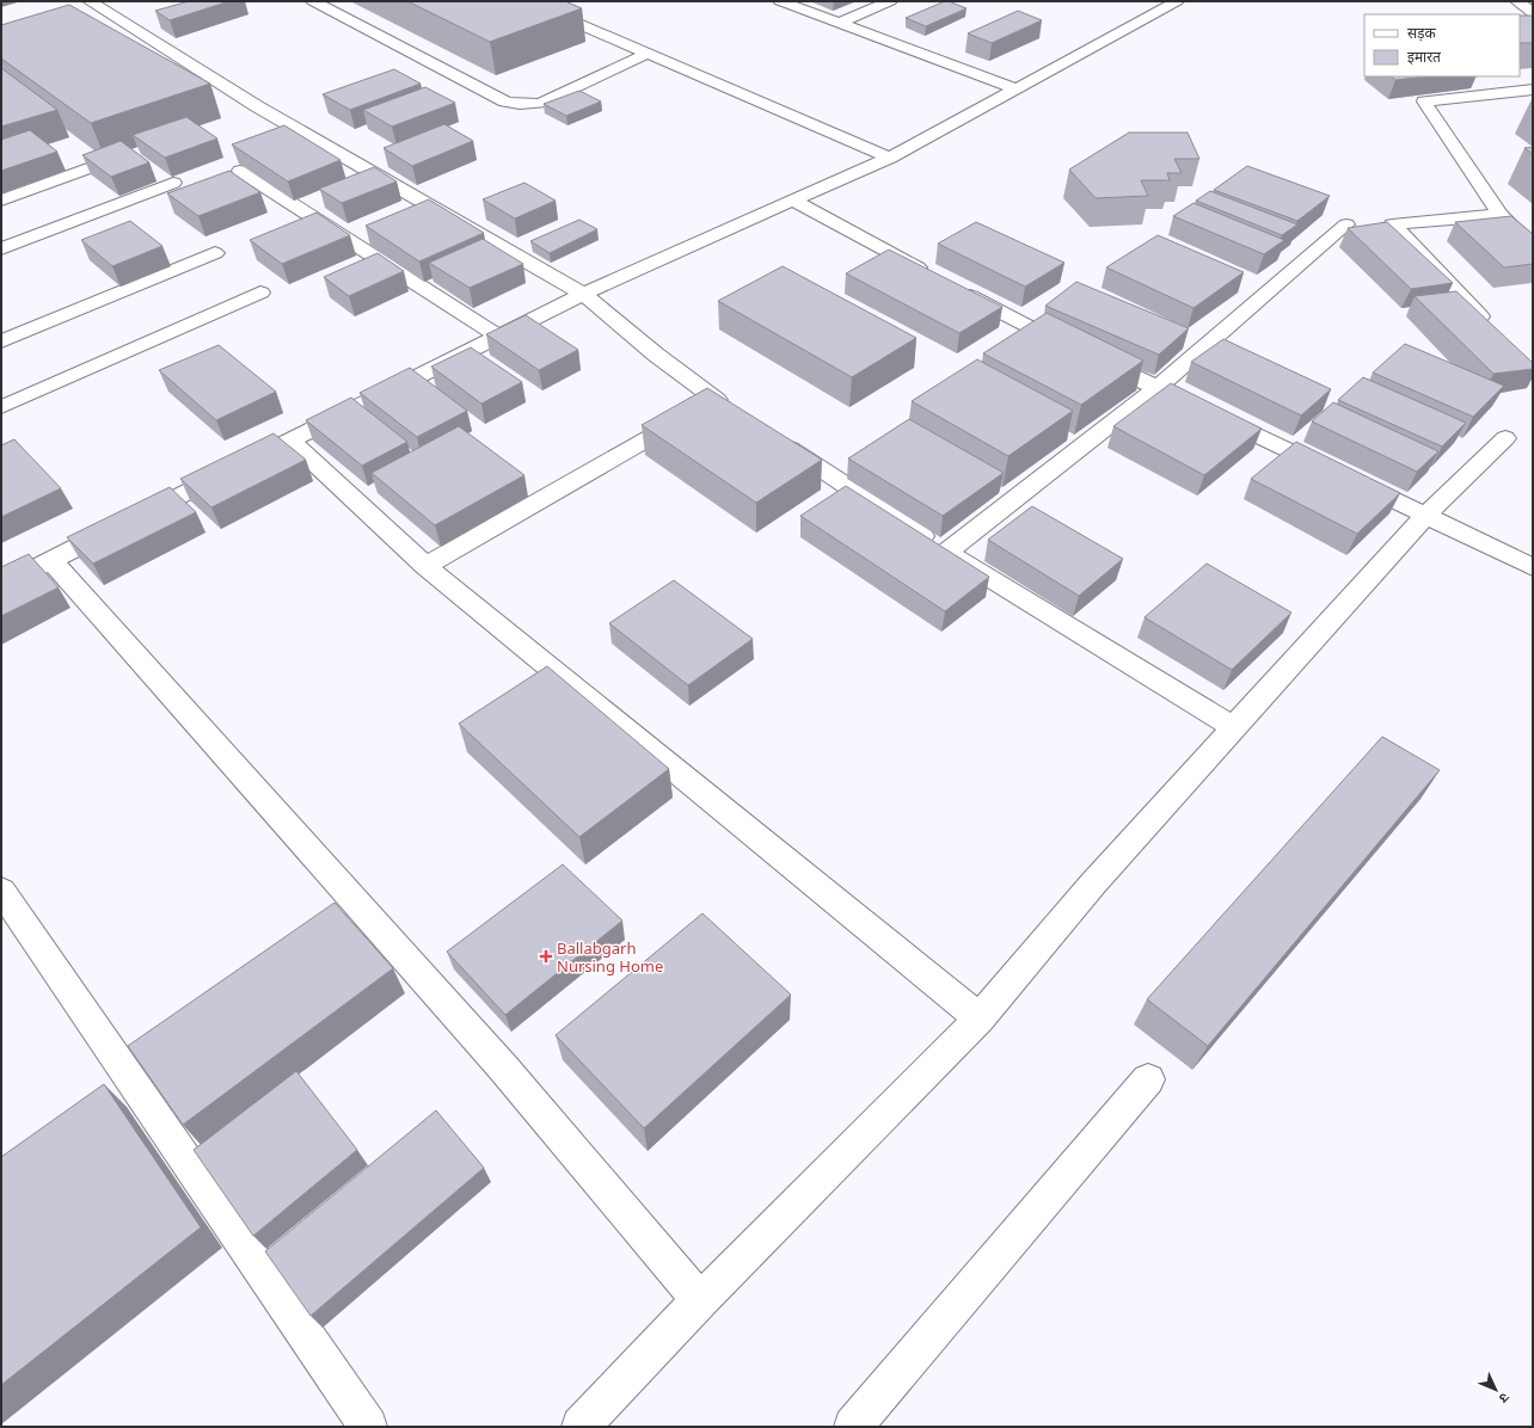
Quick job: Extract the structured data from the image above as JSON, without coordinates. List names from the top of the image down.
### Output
{
  "places": {
    "health": ["Ballabgarh Nursing Home"]
  },
  "legend": ["सड़क", "इमारत"],
  "north": "bottom right"
}
